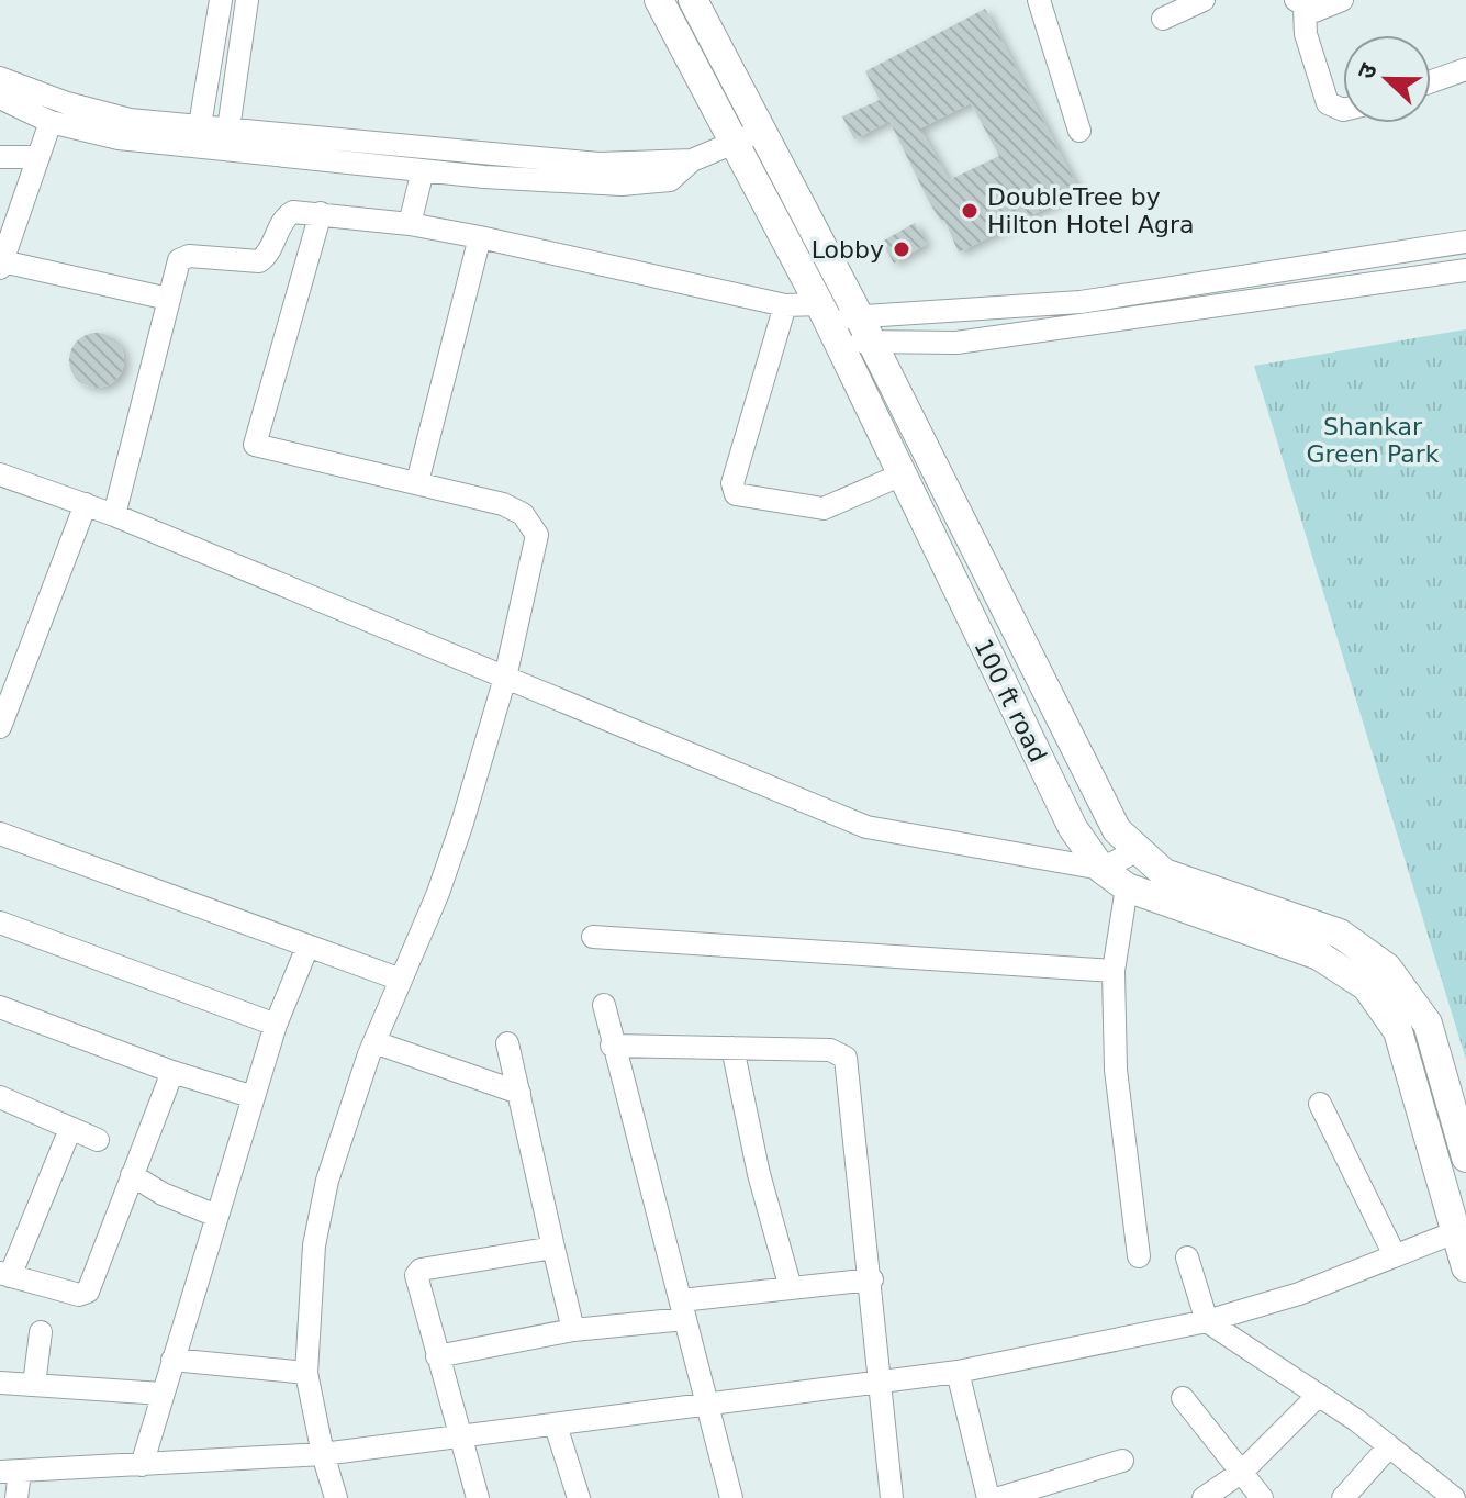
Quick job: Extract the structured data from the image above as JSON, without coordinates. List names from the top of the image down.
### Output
{
  "streets": {
    "main road": ["100 ft road"]
  },
  "parks": ["Shankar Green Park"],
  "places": ["DoubleTree by Hilton Hotel Agra", "Lobby"],
  "north": "left"
}
